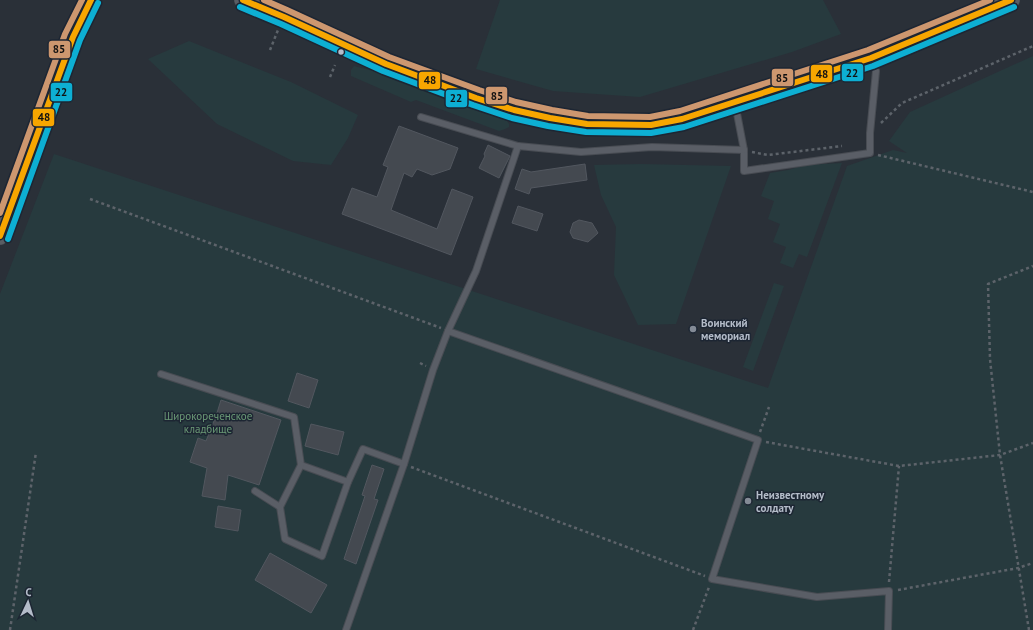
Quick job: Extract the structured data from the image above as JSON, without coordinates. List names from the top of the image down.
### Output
{
  "parks": ["Широкореченское кладбище"],
  "places": ["Воинский мемориал", "Неизвестному солдату"],
  "lines": ["transit line 48", "transit line 85", "transit line 22"],
  "north": "top"
}
